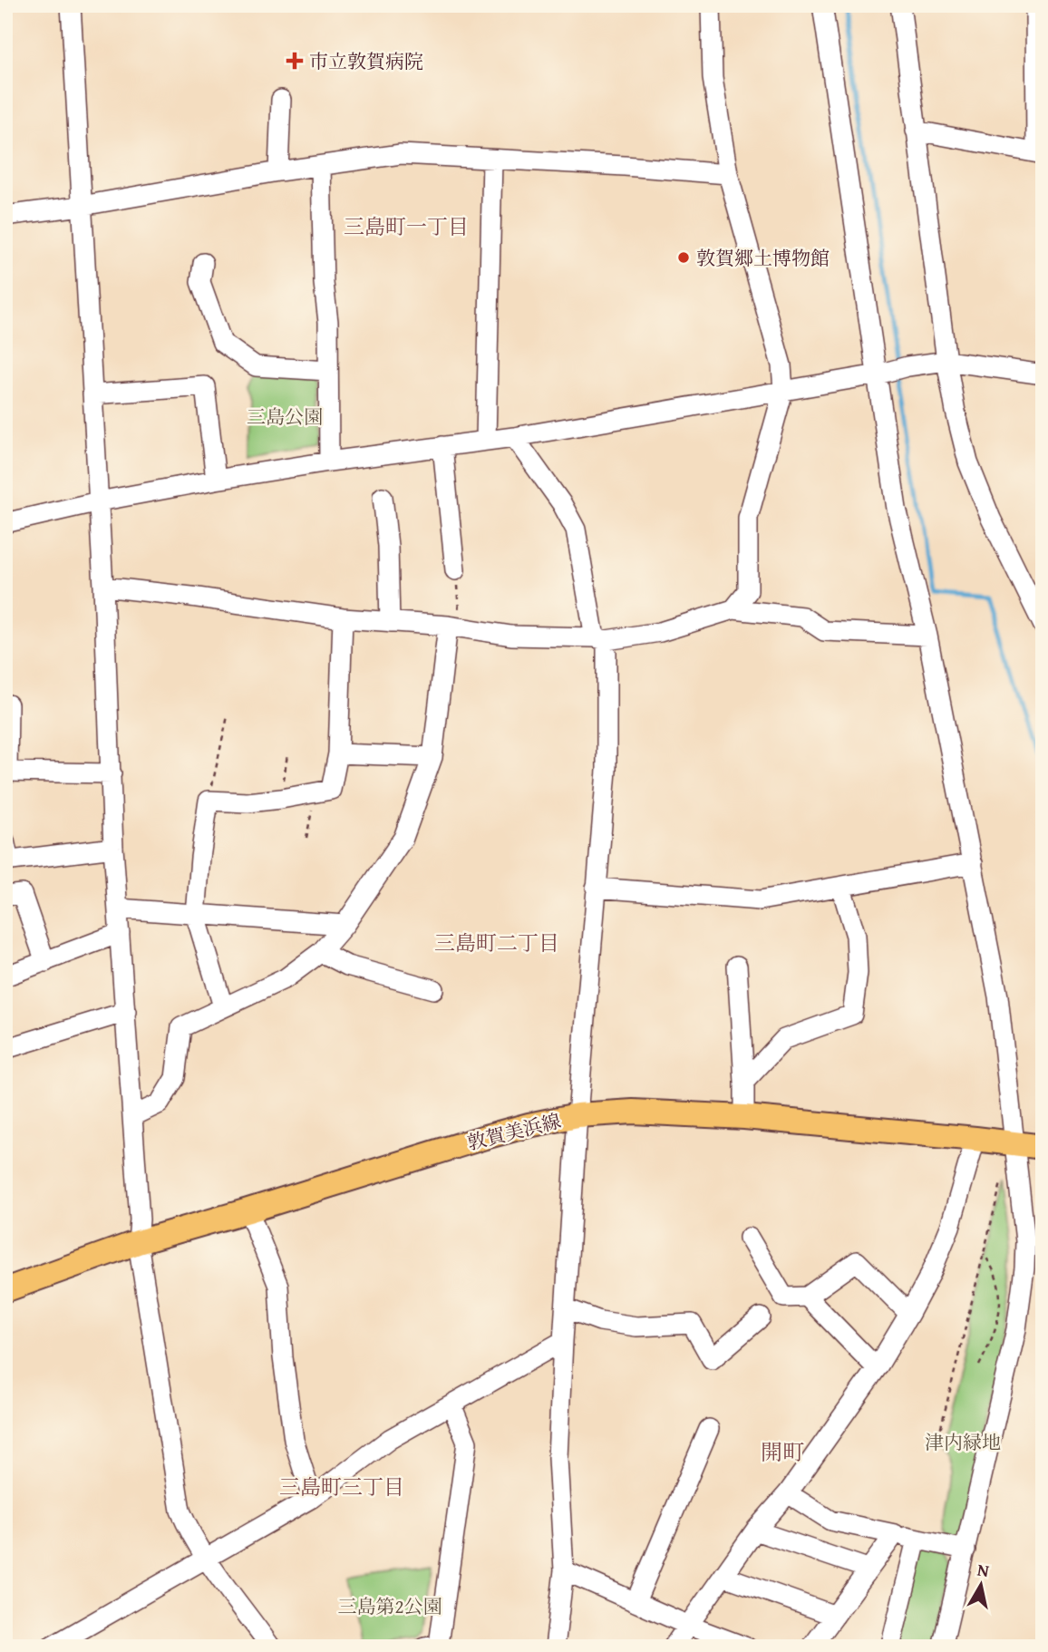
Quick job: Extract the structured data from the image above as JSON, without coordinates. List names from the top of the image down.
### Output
{
  "streets": {
    "main road": ["敦賀美浜線"]
  },
  "districts": [
    "三島町一丁目",
    "三島町二丁目",
    "開町",
    "三島町三丁目"
  ],
  "parks": ["三島公園", "津内緑地", "三島第2公園"],
  "places": {
    "health": ["市立敦賀病院"],
    "other": ["敦賀郷土博物館"]
  },
  "north": "top"
}
